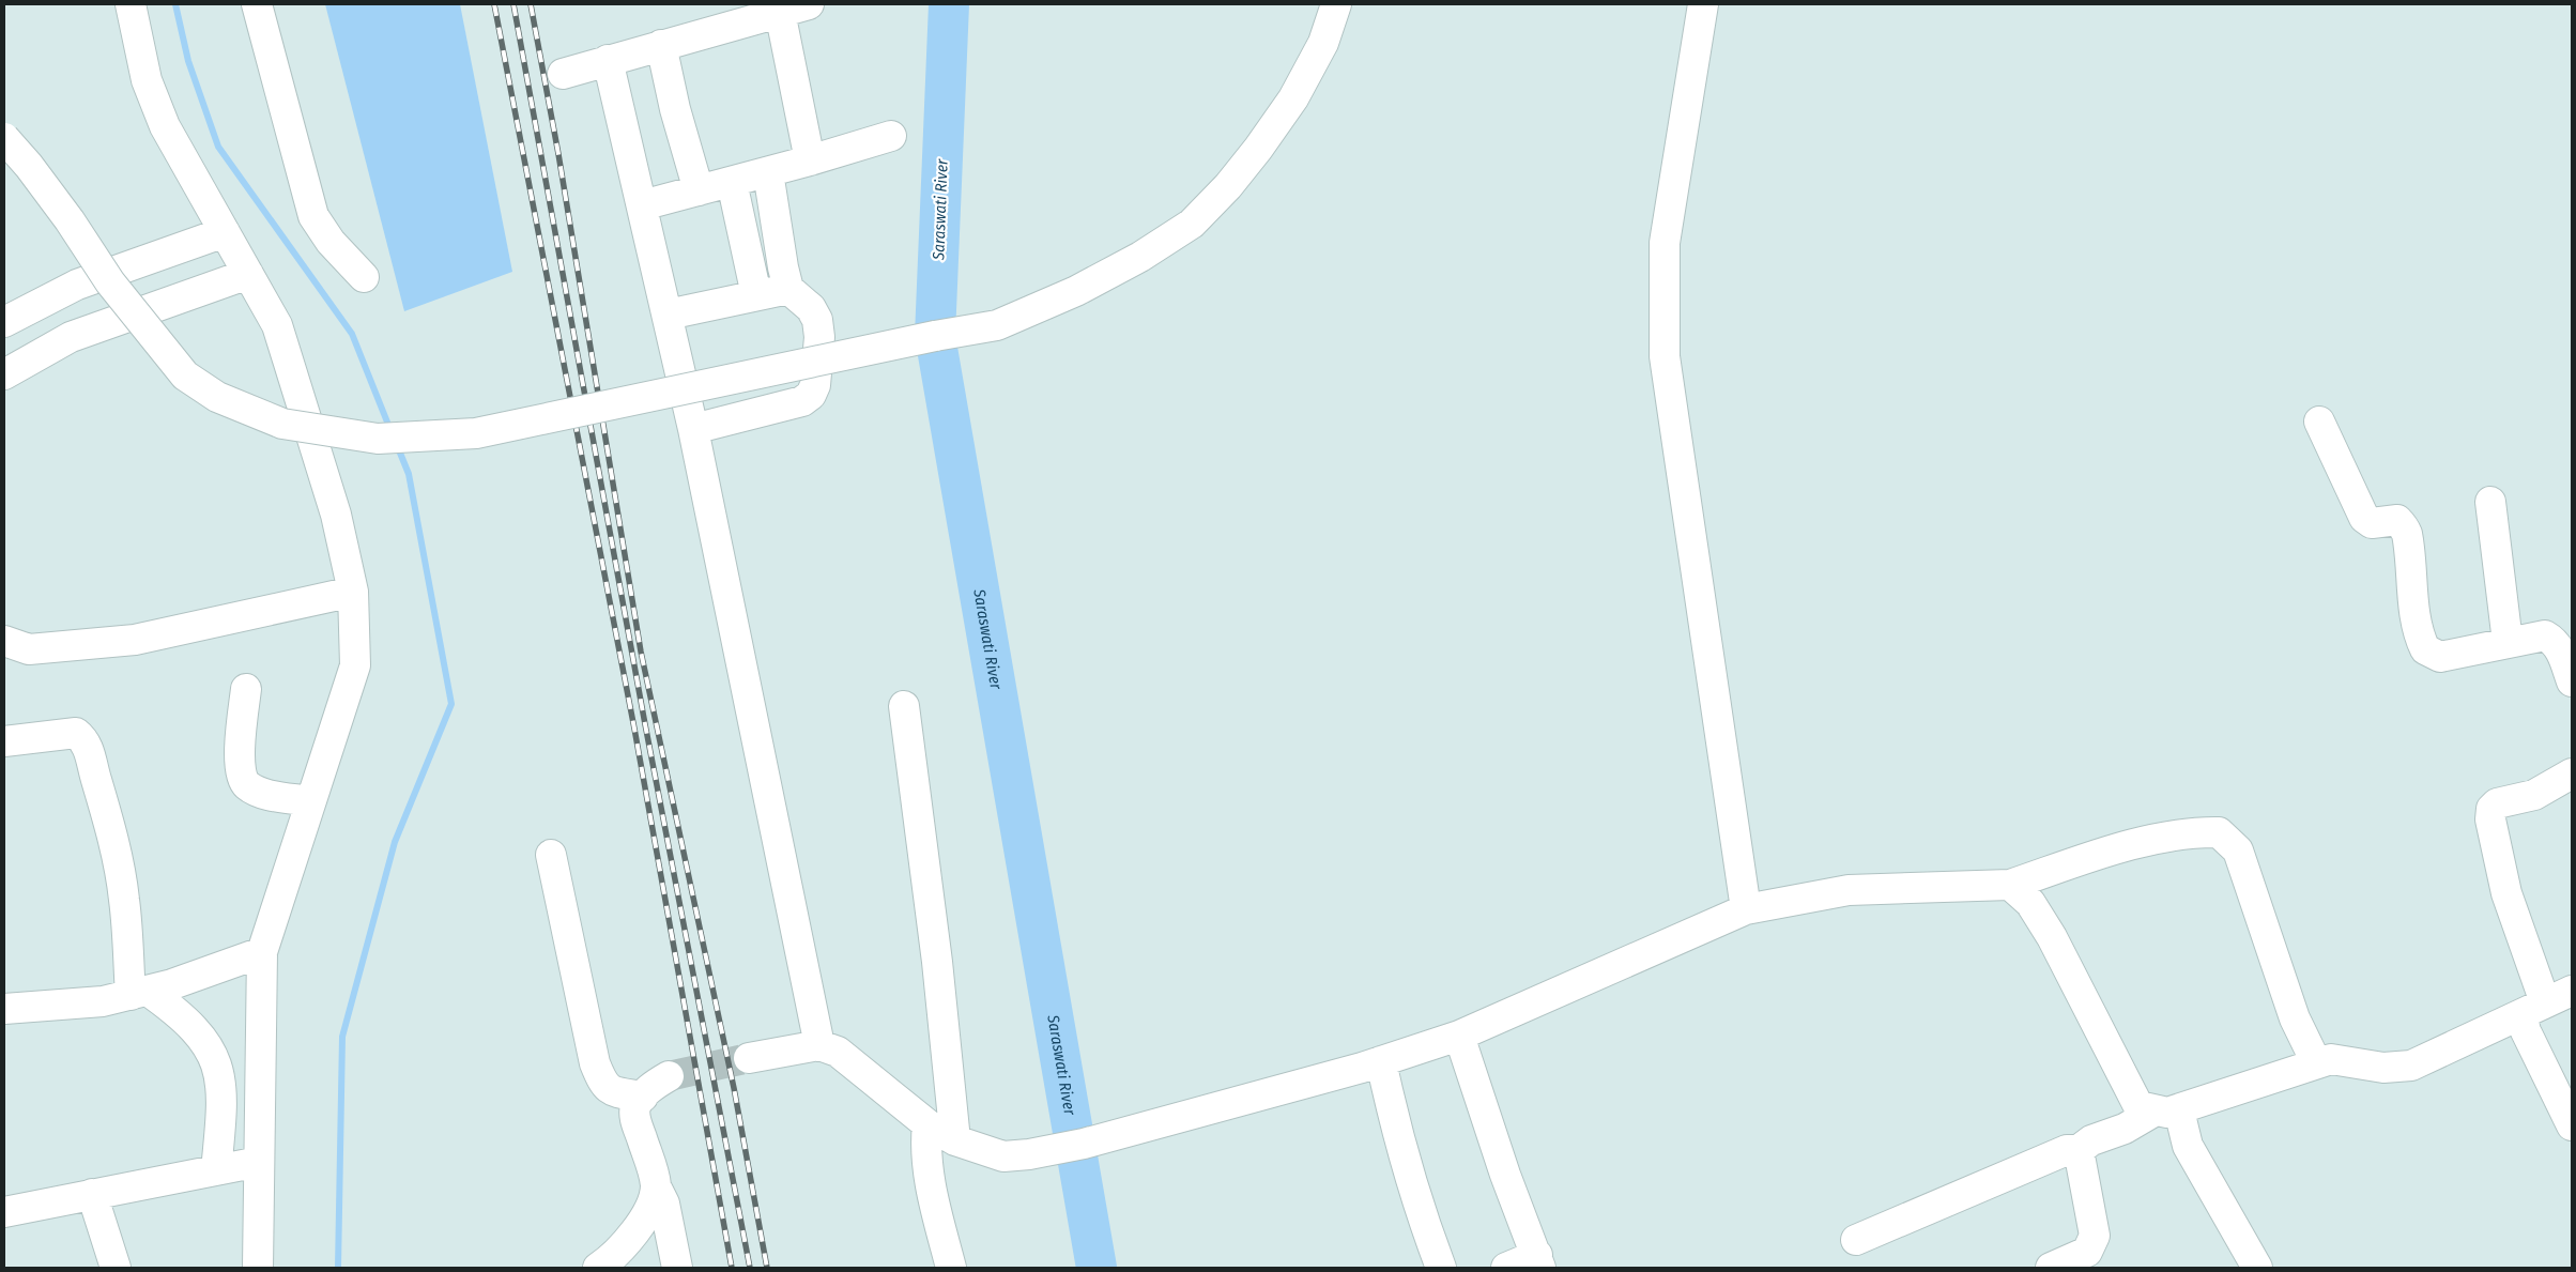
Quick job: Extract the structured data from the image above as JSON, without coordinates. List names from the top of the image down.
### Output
{
  "water": ["Saraswati River"]
}
